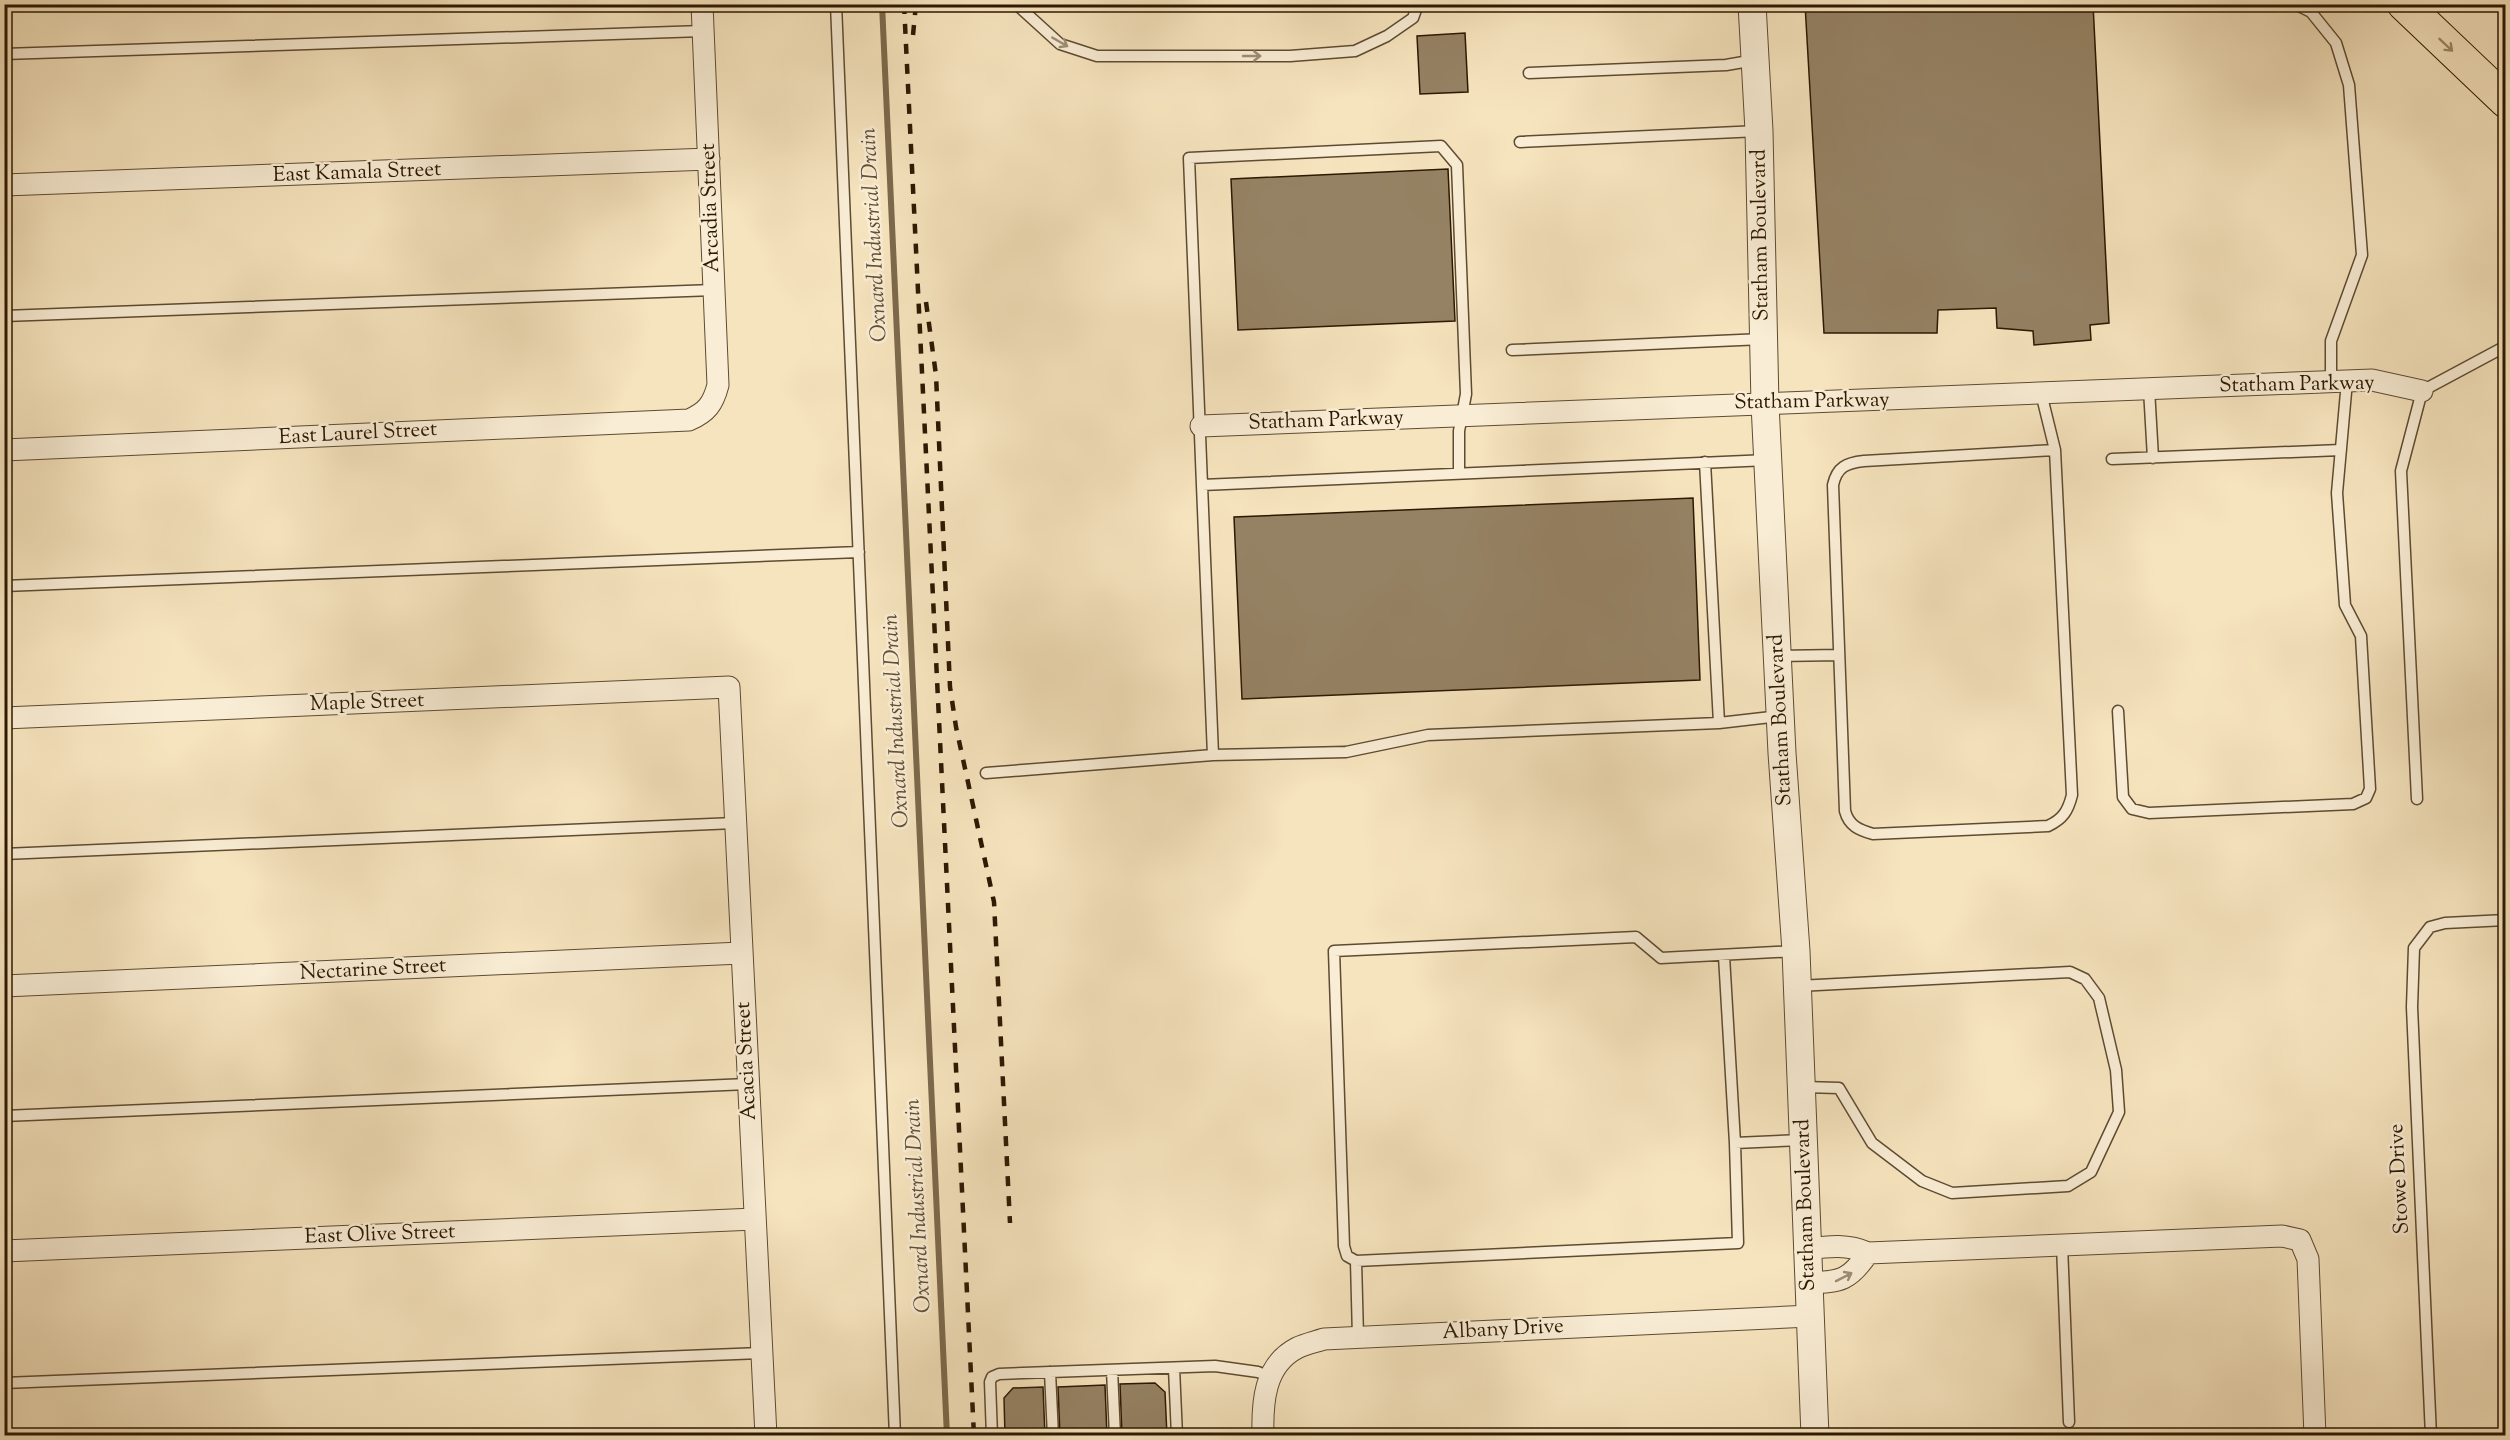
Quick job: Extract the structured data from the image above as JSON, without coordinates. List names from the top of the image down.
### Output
{
  "streets": {
    "street": [
      "East Kamala Street",
      "Arcadia Street",
      "Statham Boulevard",
      "Statham Parkway",
      "East Laurel Street",
      "Maple Street",
      "Nectarine Street",
      "Acacia Street",
      "East Olive Street",
      "Albany Drive"
    ],
    "lane": ["Stowe Drive"]
  },
  "crossings": [
    ["East Kamala Street", "Arcadia Street"],
    ["Arcadia Street", "East Laurel Street"],
    ["Statham Boulevard", "Statham Parkway"],
    ["Statham Boulevard", "Albany Drive"],
    ["Maple Street", "Acacia Street"],
    ["Nectarine Street", "Acacia Street"],
    ["Acacia Street", "East Olive Street"]
  ],
  "water": ["Oxnard Industrial Drain"]
}
